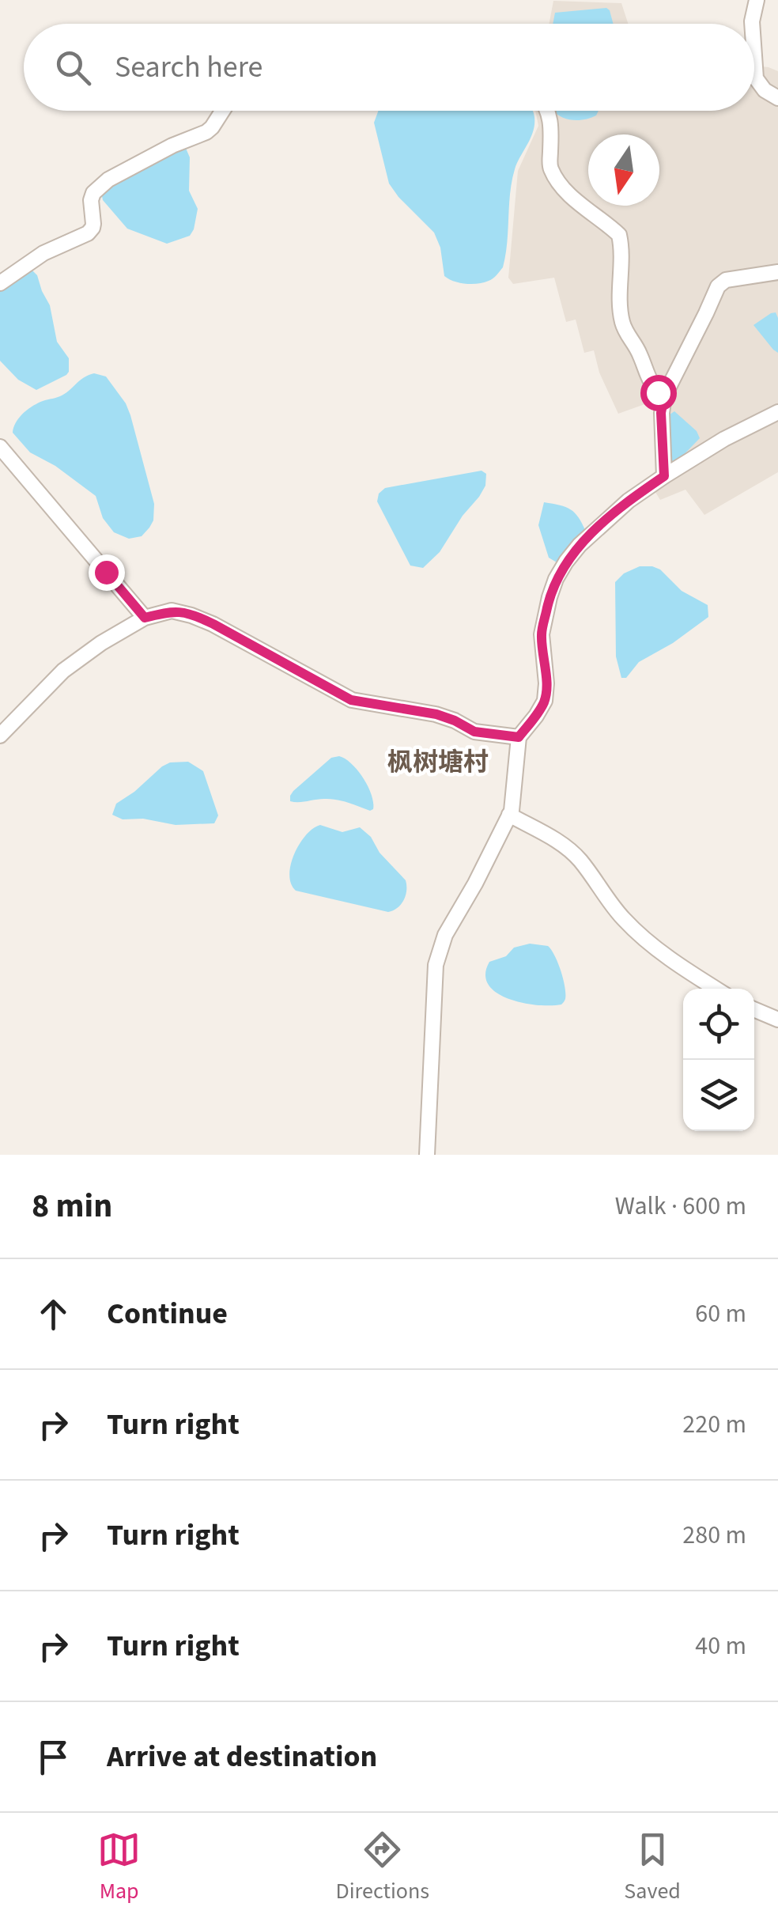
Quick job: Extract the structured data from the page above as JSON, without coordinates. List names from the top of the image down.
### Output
{
  "districts": ["枫树塘村"],
  "north": "bottom",
  "page": {
    "search": "Search here",
    "heading": ["8 min", "Walk · 600 m"],
    "list": [
      ["Continue", "60 m"],
      ["Turn right", "220 m"],
      ["Turn right", "280 m"],
      ["Turn right", "40 m"],
      "Arrive at destination"
    ],
    "nav": ["Map", "Directions", "Saved"]
  }
}
